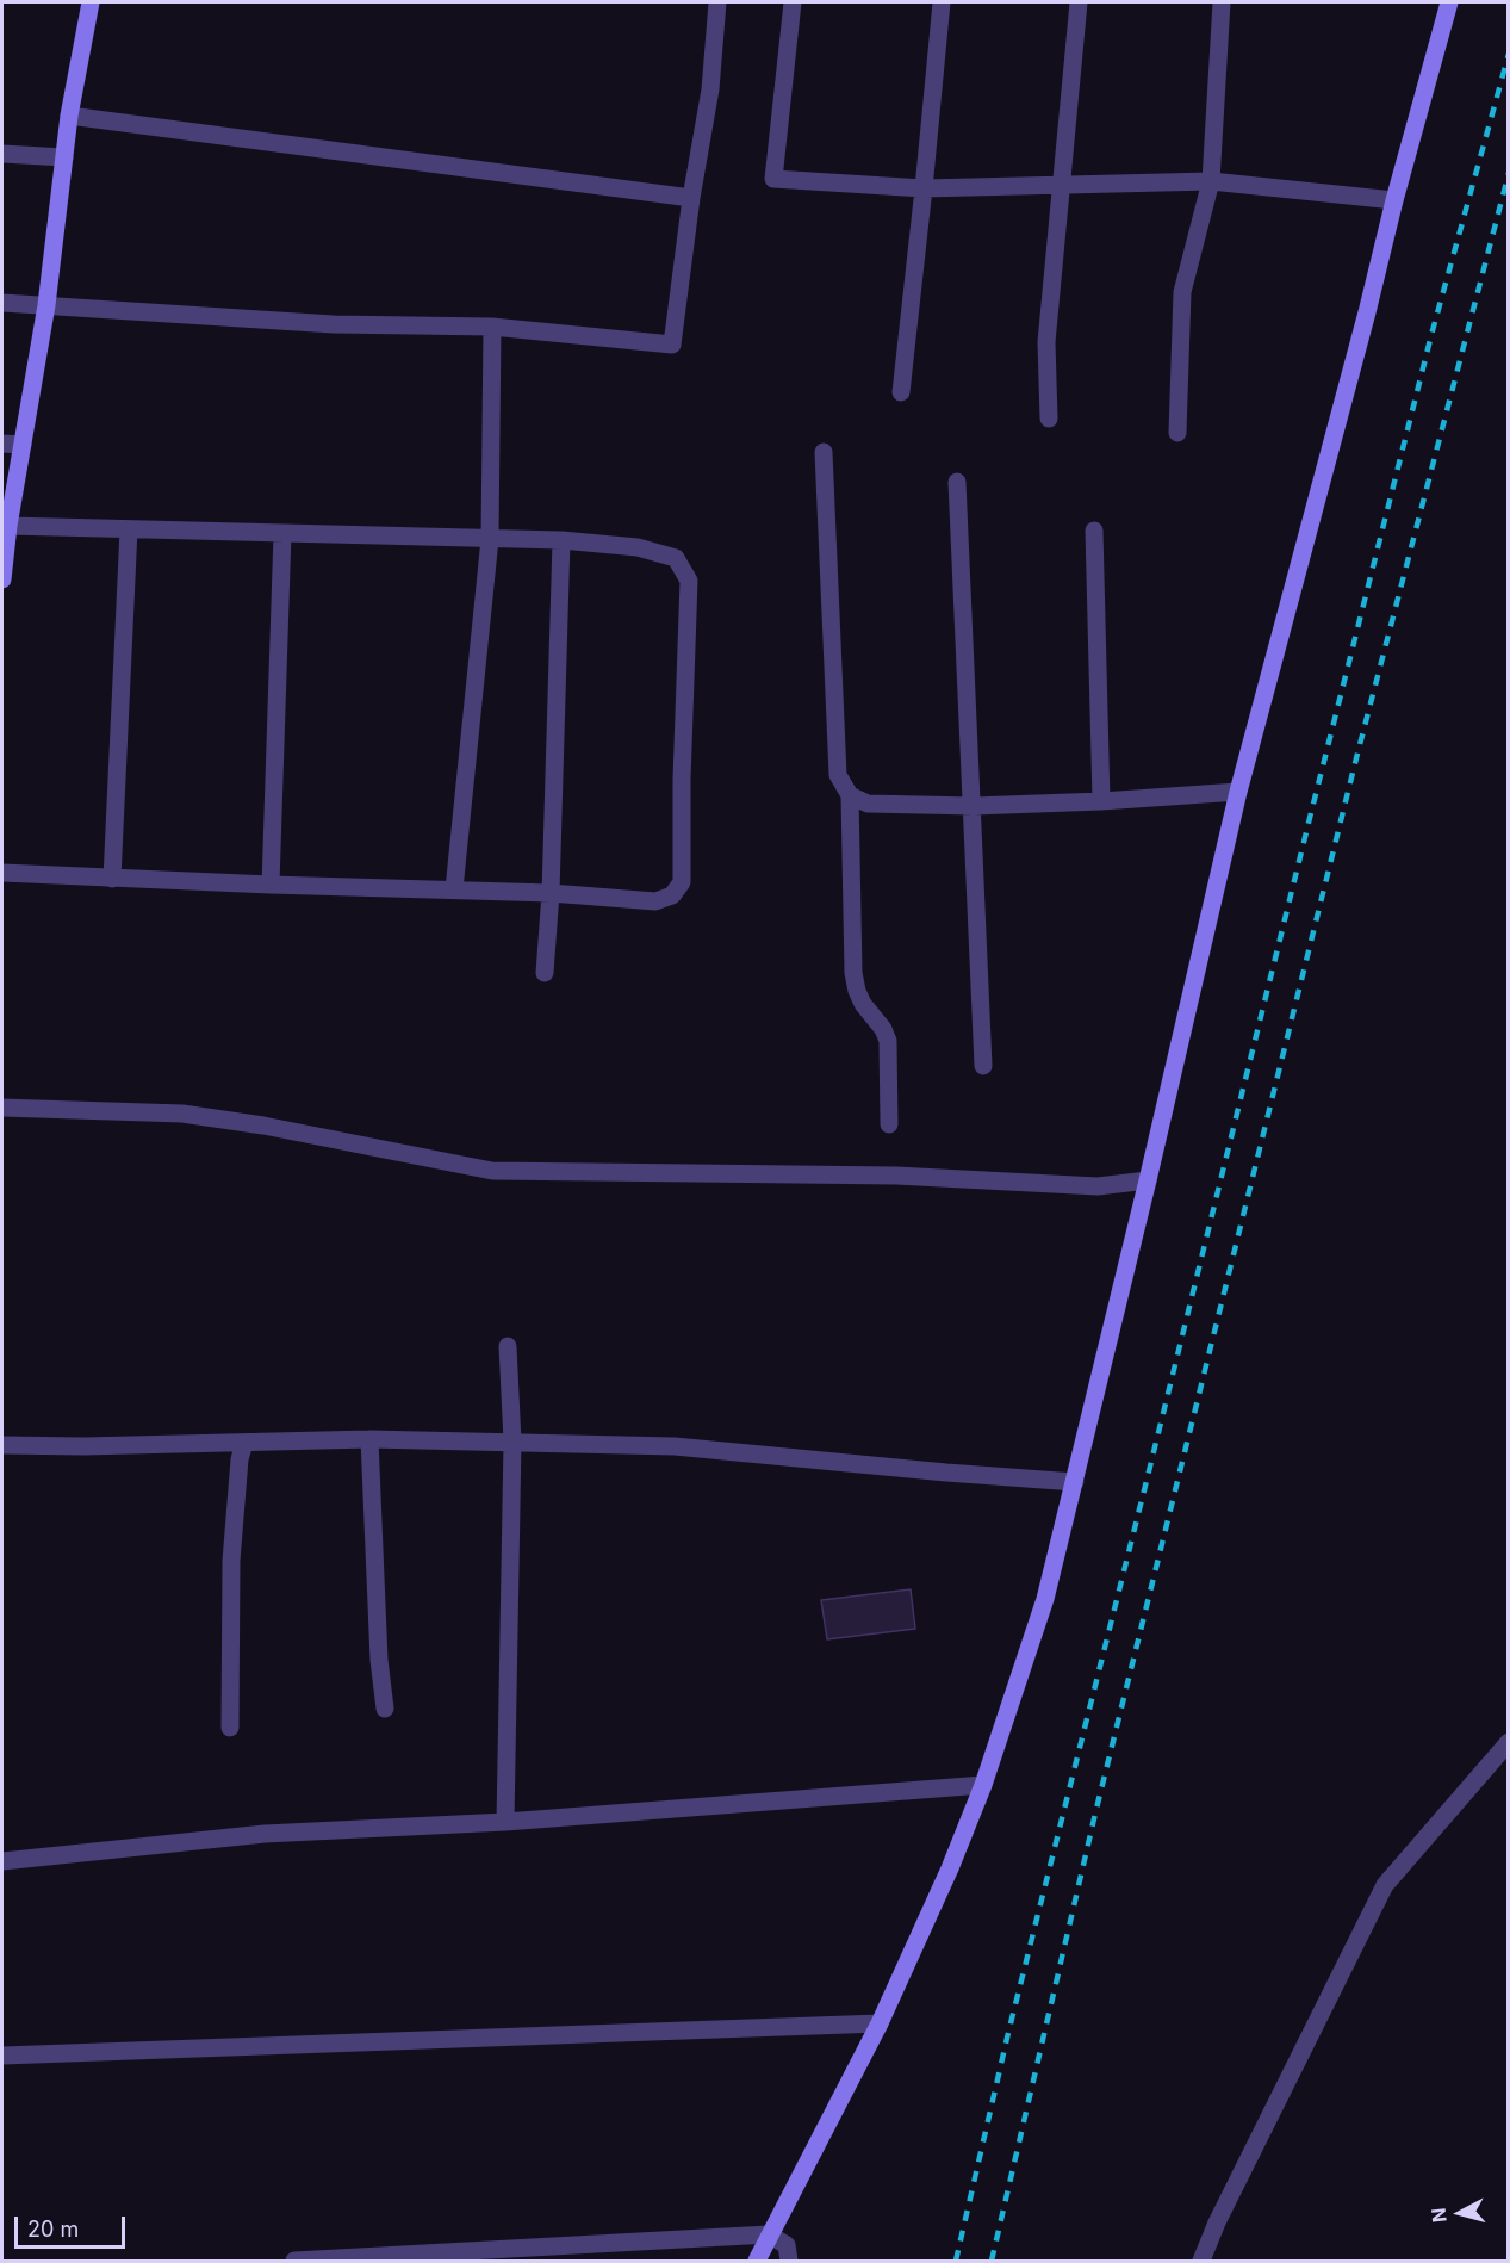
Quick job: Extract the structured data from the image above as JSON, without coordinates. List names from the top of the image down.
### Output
{
  "scale_bar": "20 m",
  "north": "left"
}
